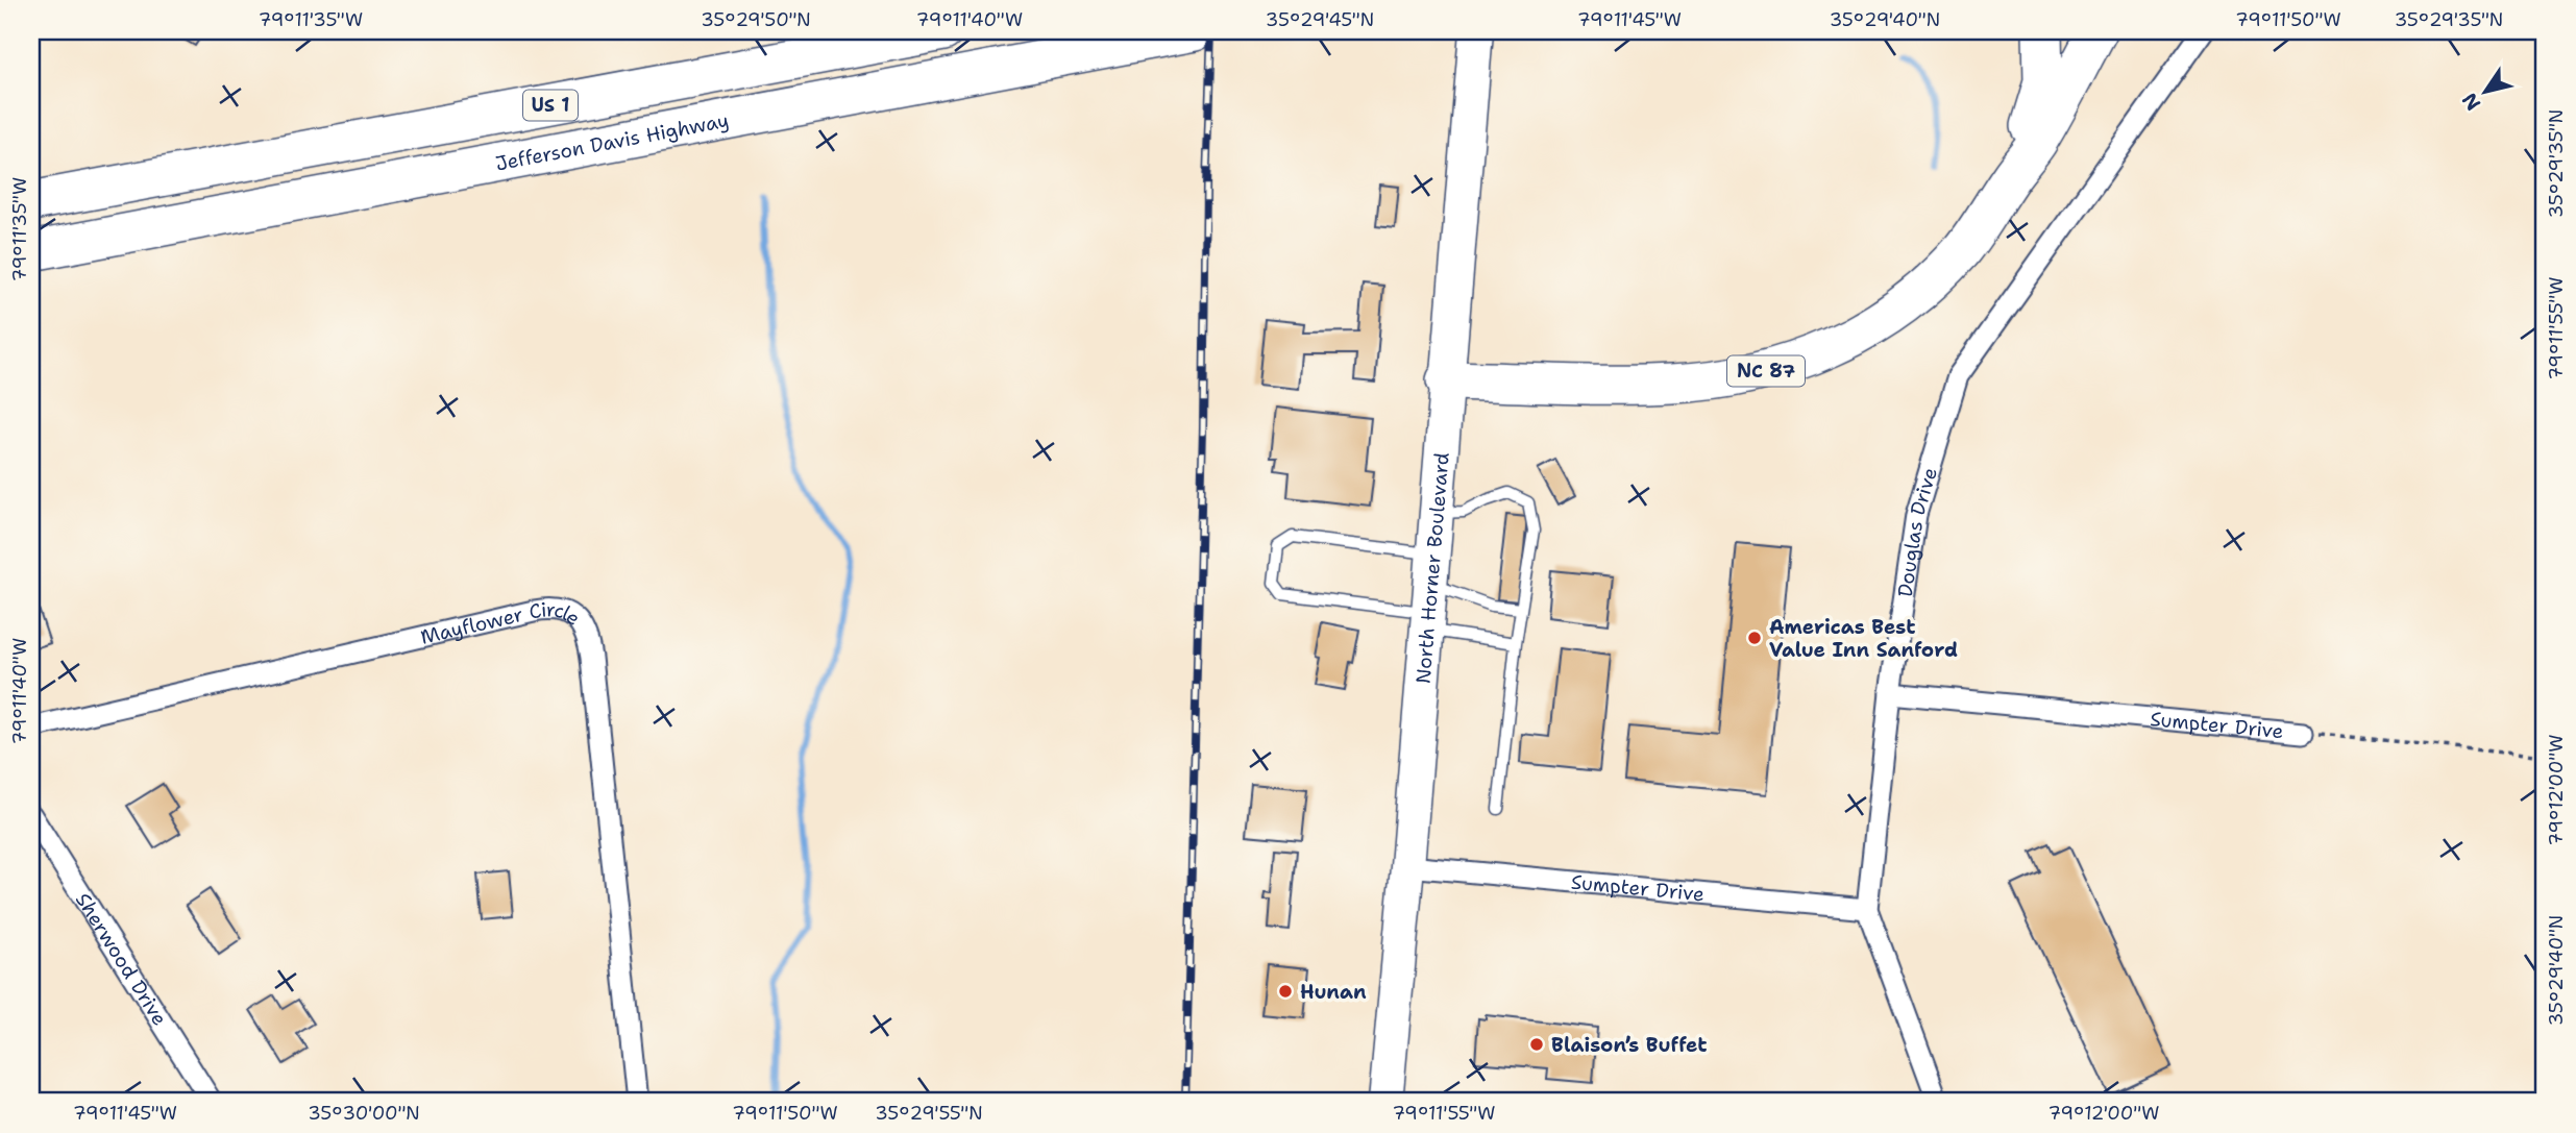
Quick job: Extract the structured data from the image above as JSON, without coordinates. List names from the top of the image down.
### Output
{
  "streets": {
    "highway": ["US 1", "Jefferson Davis Highway", "NC 87"],
    "main road": ["North Horner Boulevard"],
    "street": [
      "Douglas Drive",
      "Mayflower Circle",
      "Sumpter Drive",
      "Sherwood Drive"
    ]
  },
  "crossings": [
    ["NC 87", "North Horner Boulevard"],
    ["Douglas Drive", "Sumpter Drive"],
    ["North Horner Boulevard", "Sumpter Drive"]
  ],
  "places": ["Americas Best Value Inn Sanford", "Hunan", "Blaison’s Buffet"],
  "north": "bottom left",
  "coordinates": [
    "79°11'35\"W",
    "35°29'50\"N",
    "79°11'40\"W",
    "35°29'45\"N",
    "79°11'45\"W",
    "35°29'40\"N",
    "79°11'50\"W",
    "35°29'35\"N",
    "79°11'55\"W",
    "79°12'00\"W",
    "35°30'00\"N",
    "35°29'55\"N"
  ]
}
